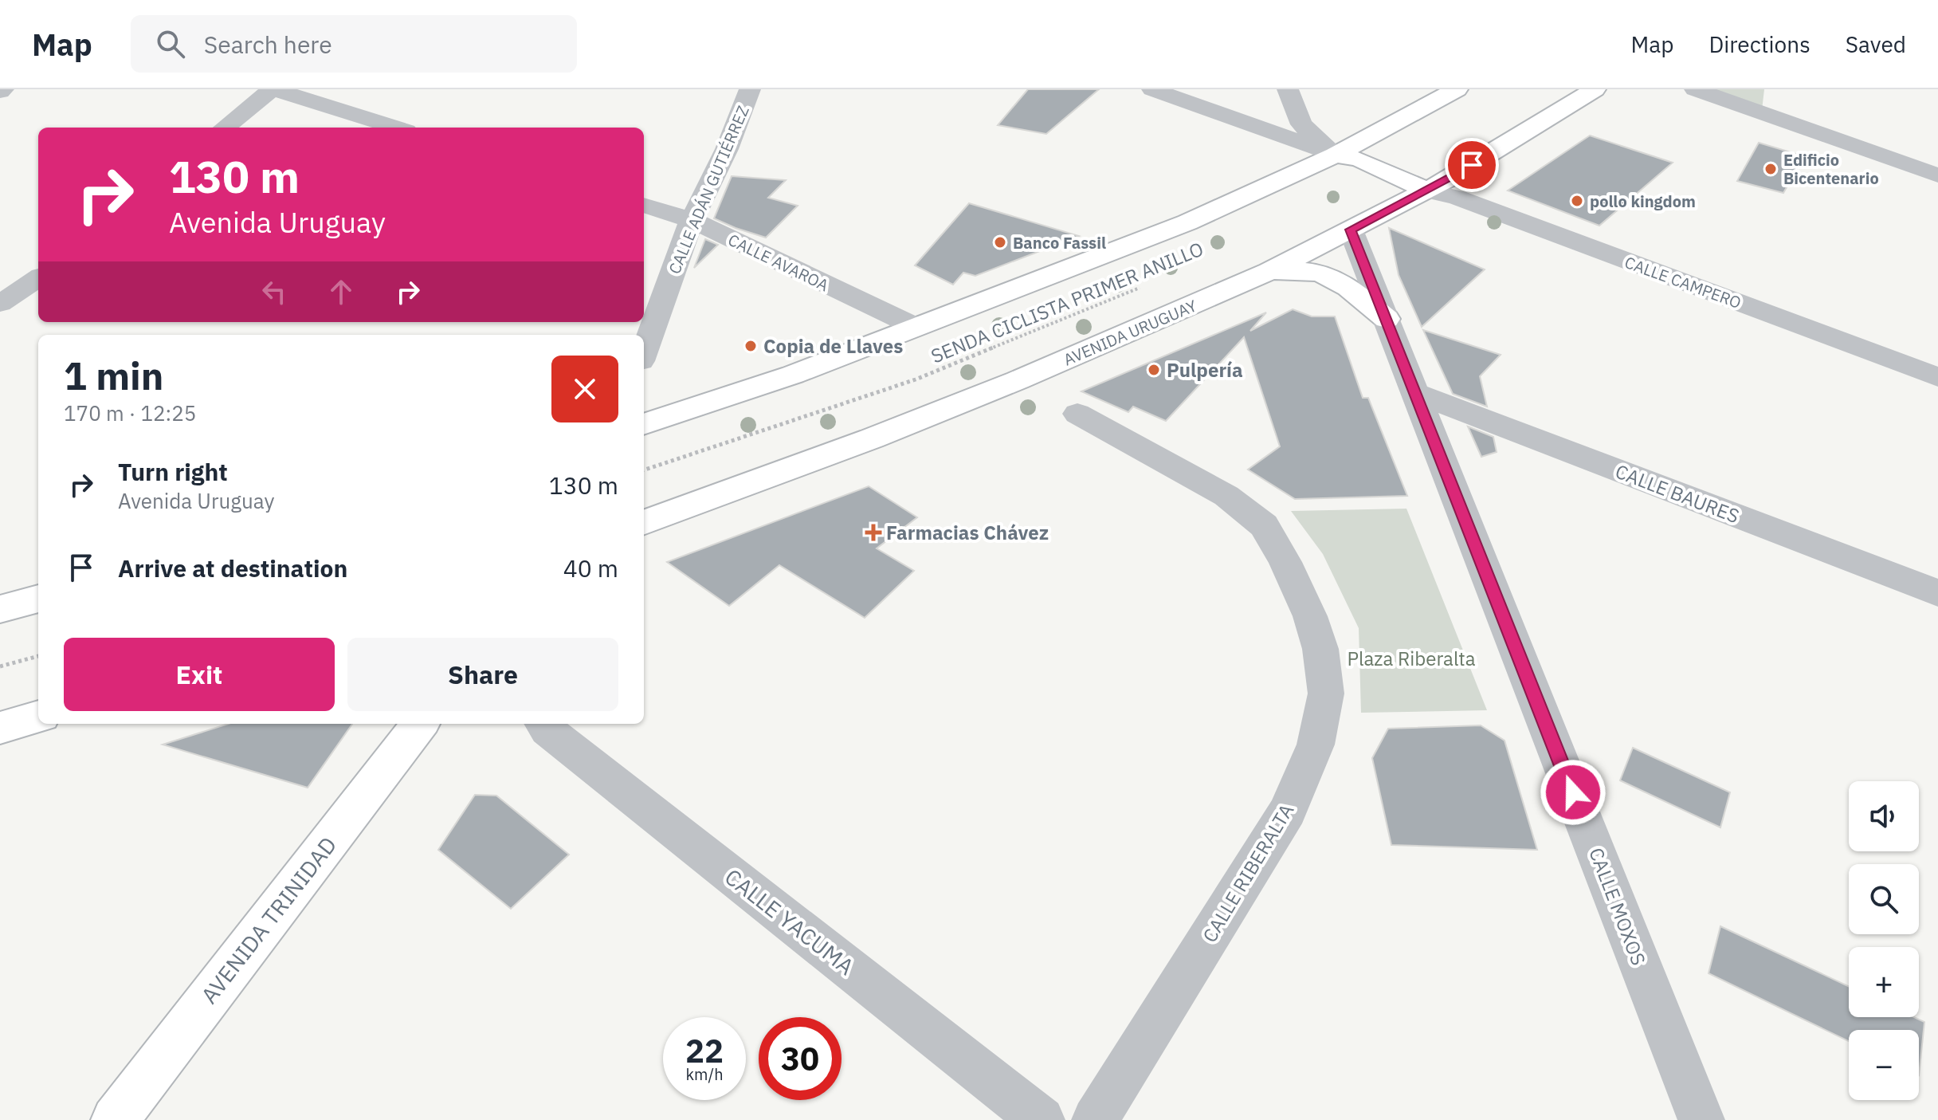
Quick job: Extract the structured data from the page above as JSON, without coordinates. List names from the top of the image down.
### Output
{
  "streets": {
    "main road": ["AVENIDA URUGUAY", "AVENIDA TRINIDAD"],
    "street": [
      "CALLE ADÁN GUTIÉRREZ",
      "CALLE AVAROA",
      "CALLE CAMPERO",
      "CALLE BAURES",
      "CALLE RIBERALTA",
      "CALLE MOXOS",
      "CALLE YACUMA"
    ],
    "path": ["SENDA CICLISTA PRIMER ANILLO"]
  },
  "crossings": [
    ["CALLE ADÁN GUTIÉRREZ", "CALLE AVAROA"],
    ["CALLE CAMPERO", "AVENIDA URUGUAY"],
    ["AVENIDA URUGUAY", "CALLE MOXOS"],
    ["CALLE BAURES", "CALLE MOXOS"]
  ],
  "parks": ["Plaza Riberalta"],
  "places": {
    "other": [
      "Edificio Bicentenario",
      "pollo kingdom",
      "Banco Fassil",
      "Copia de Llaves",
      "Pulpería"
    ],
    "health": ["Farmacias Chávez"]
  },
  "page": {
    "header": "Map",
    "search": "Search here",
    "nav": ["Map", "Directions", "Saved"],
    "turn": ["130 m", "Avenida Uruguay"],
    "heading": ["1 min", "170 m · 12:25"],
    "list": [
      {
        "name": "Turn right",
        "note": "Avenida Uruguay",
        "value": "130 m"
      },
      {
        "name": "Arrive at destination",
        "value": "40 m"
      }
    ],
    "buttons": ["Exit", "Share"],
    "map_buttons": ["+", "−"],
    "speed": "22 km/h",
    "limit": "30"
  }
}
